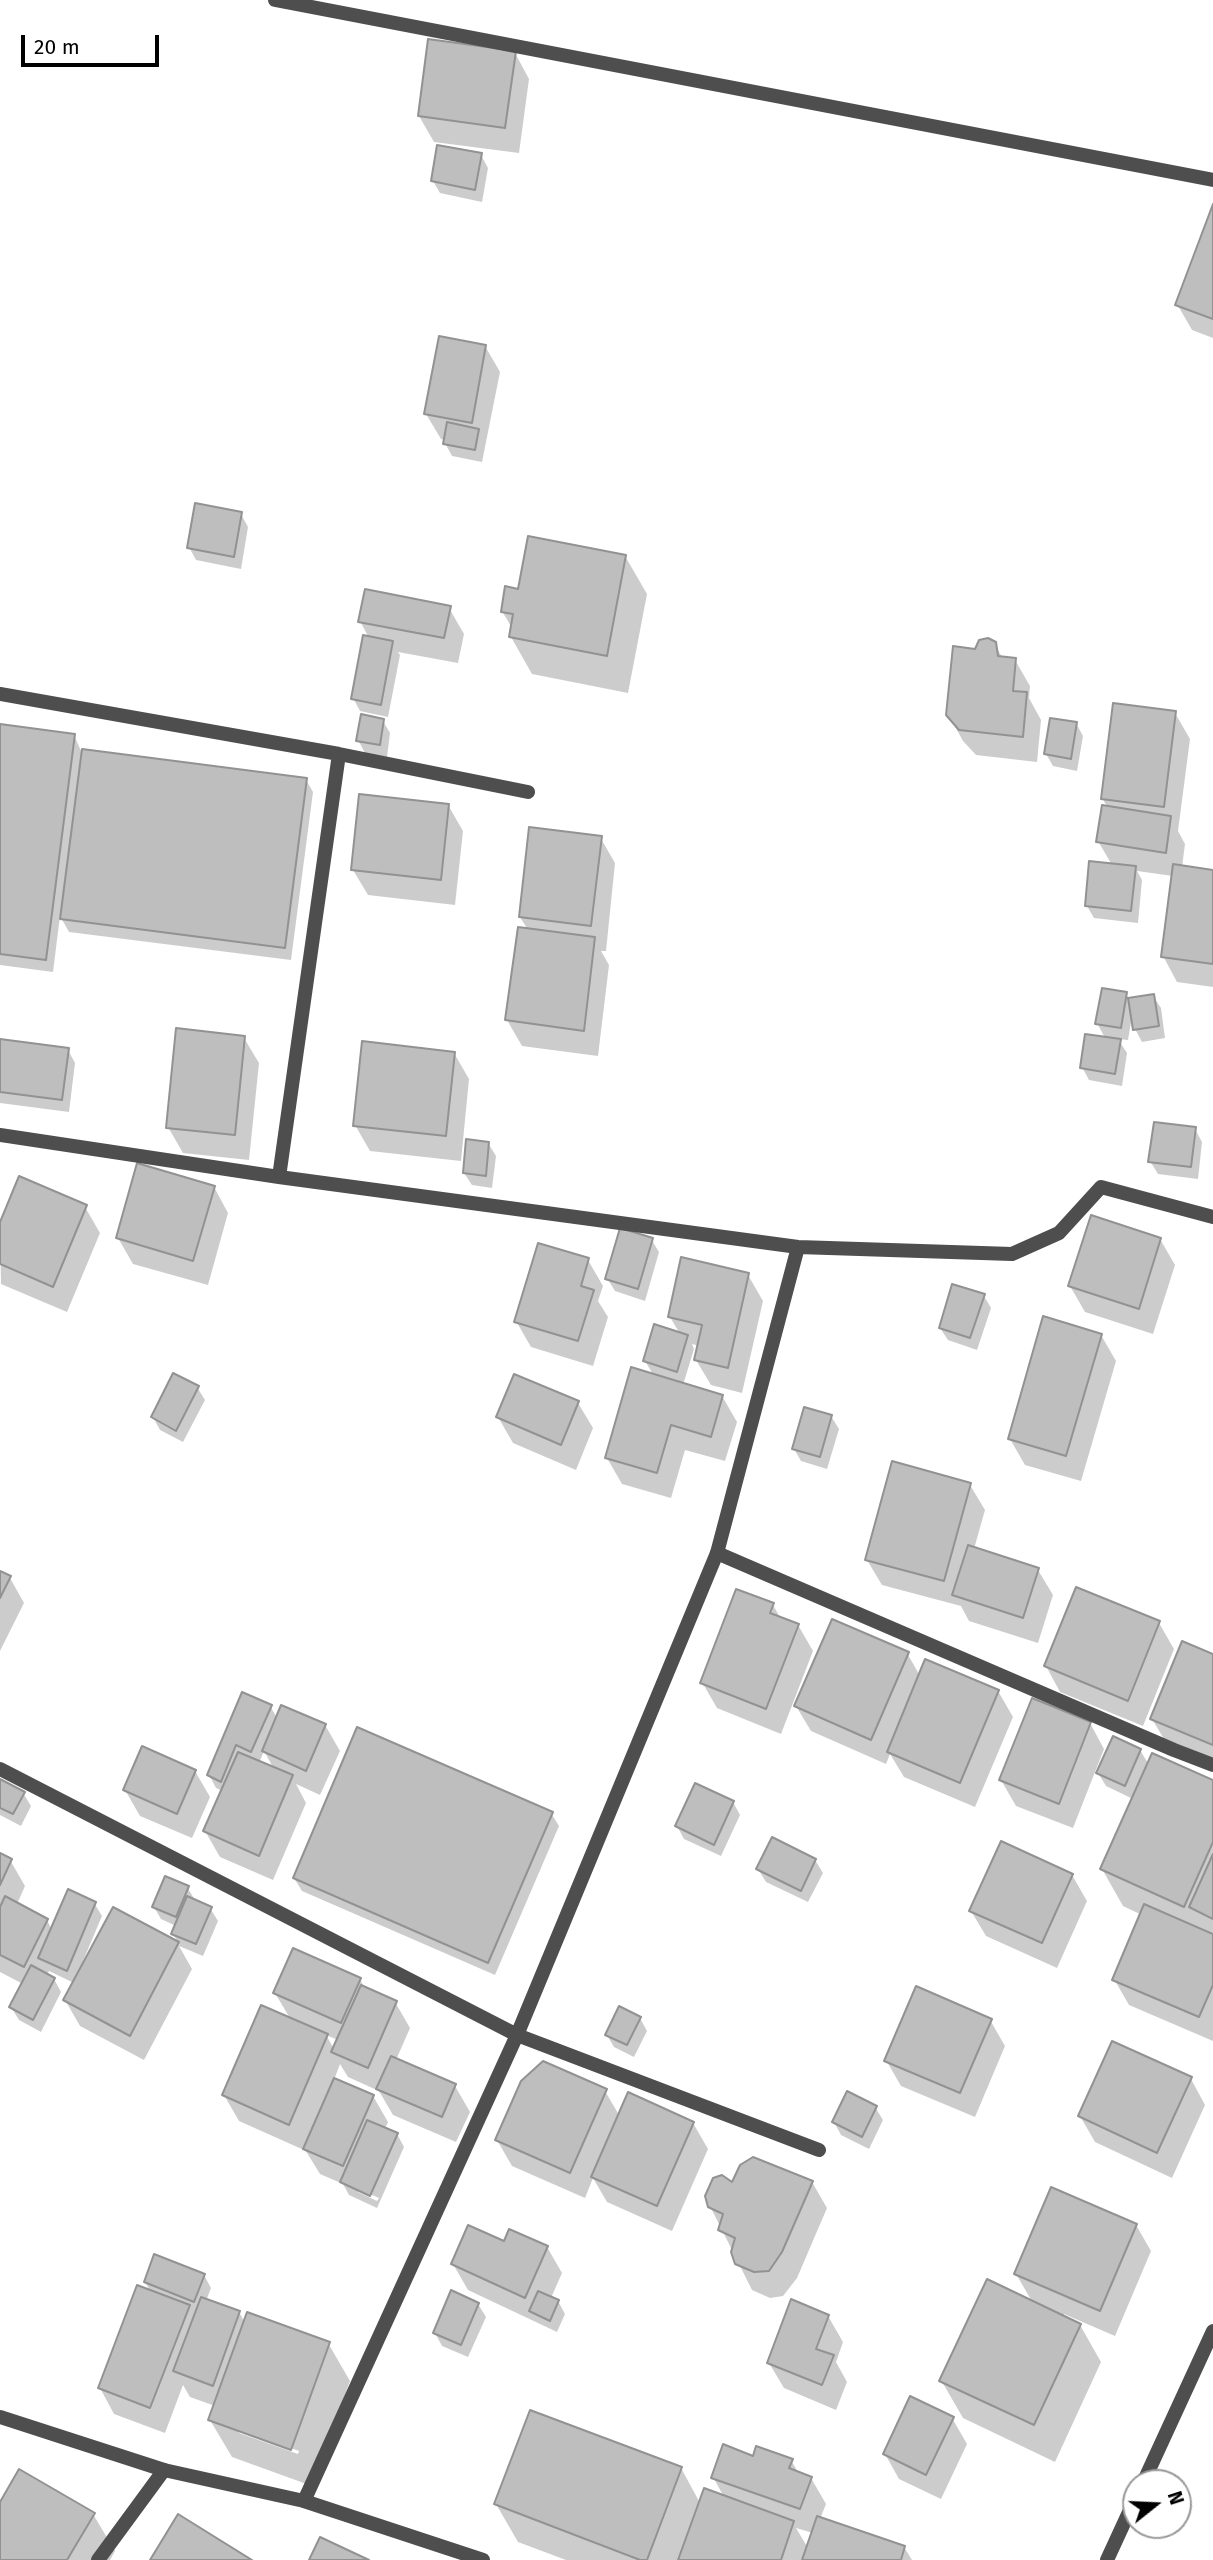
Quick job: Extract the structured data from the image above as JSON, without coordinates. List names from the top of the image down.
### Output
{
  "scale_bar": "20 m",
  "north": "right"
}
